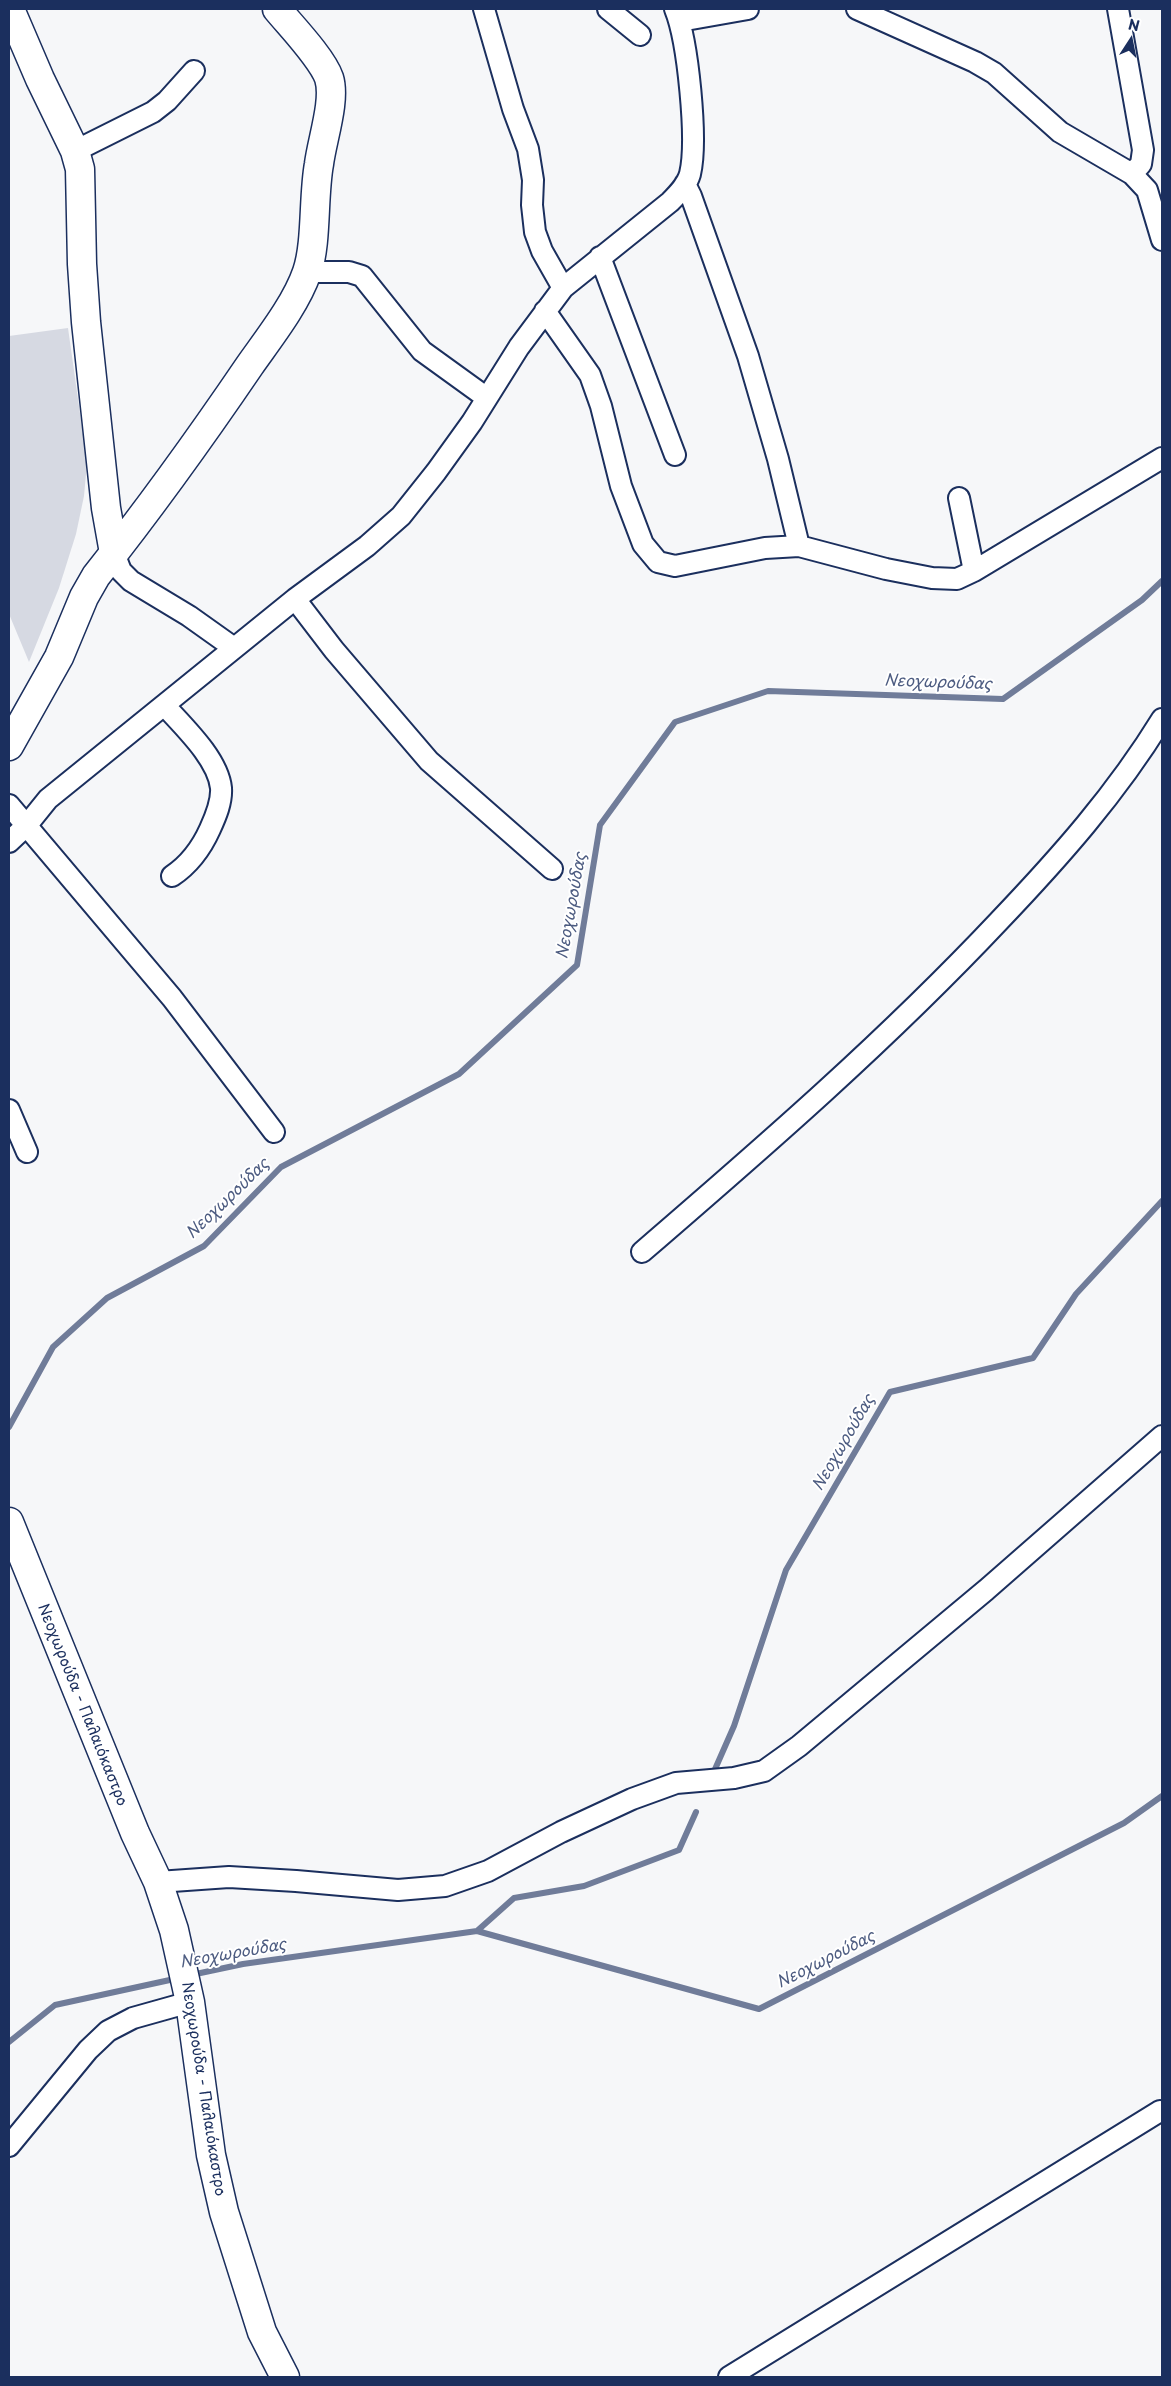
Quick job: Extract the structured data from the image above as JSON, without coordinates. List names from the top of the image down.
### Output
{
  "streets": {
    "street": ["Νεοχωρούδα - Παλαιόκαστρο"]
  },
  "water": ["Νεοχωρούδας"],
  "north": "top"
}
